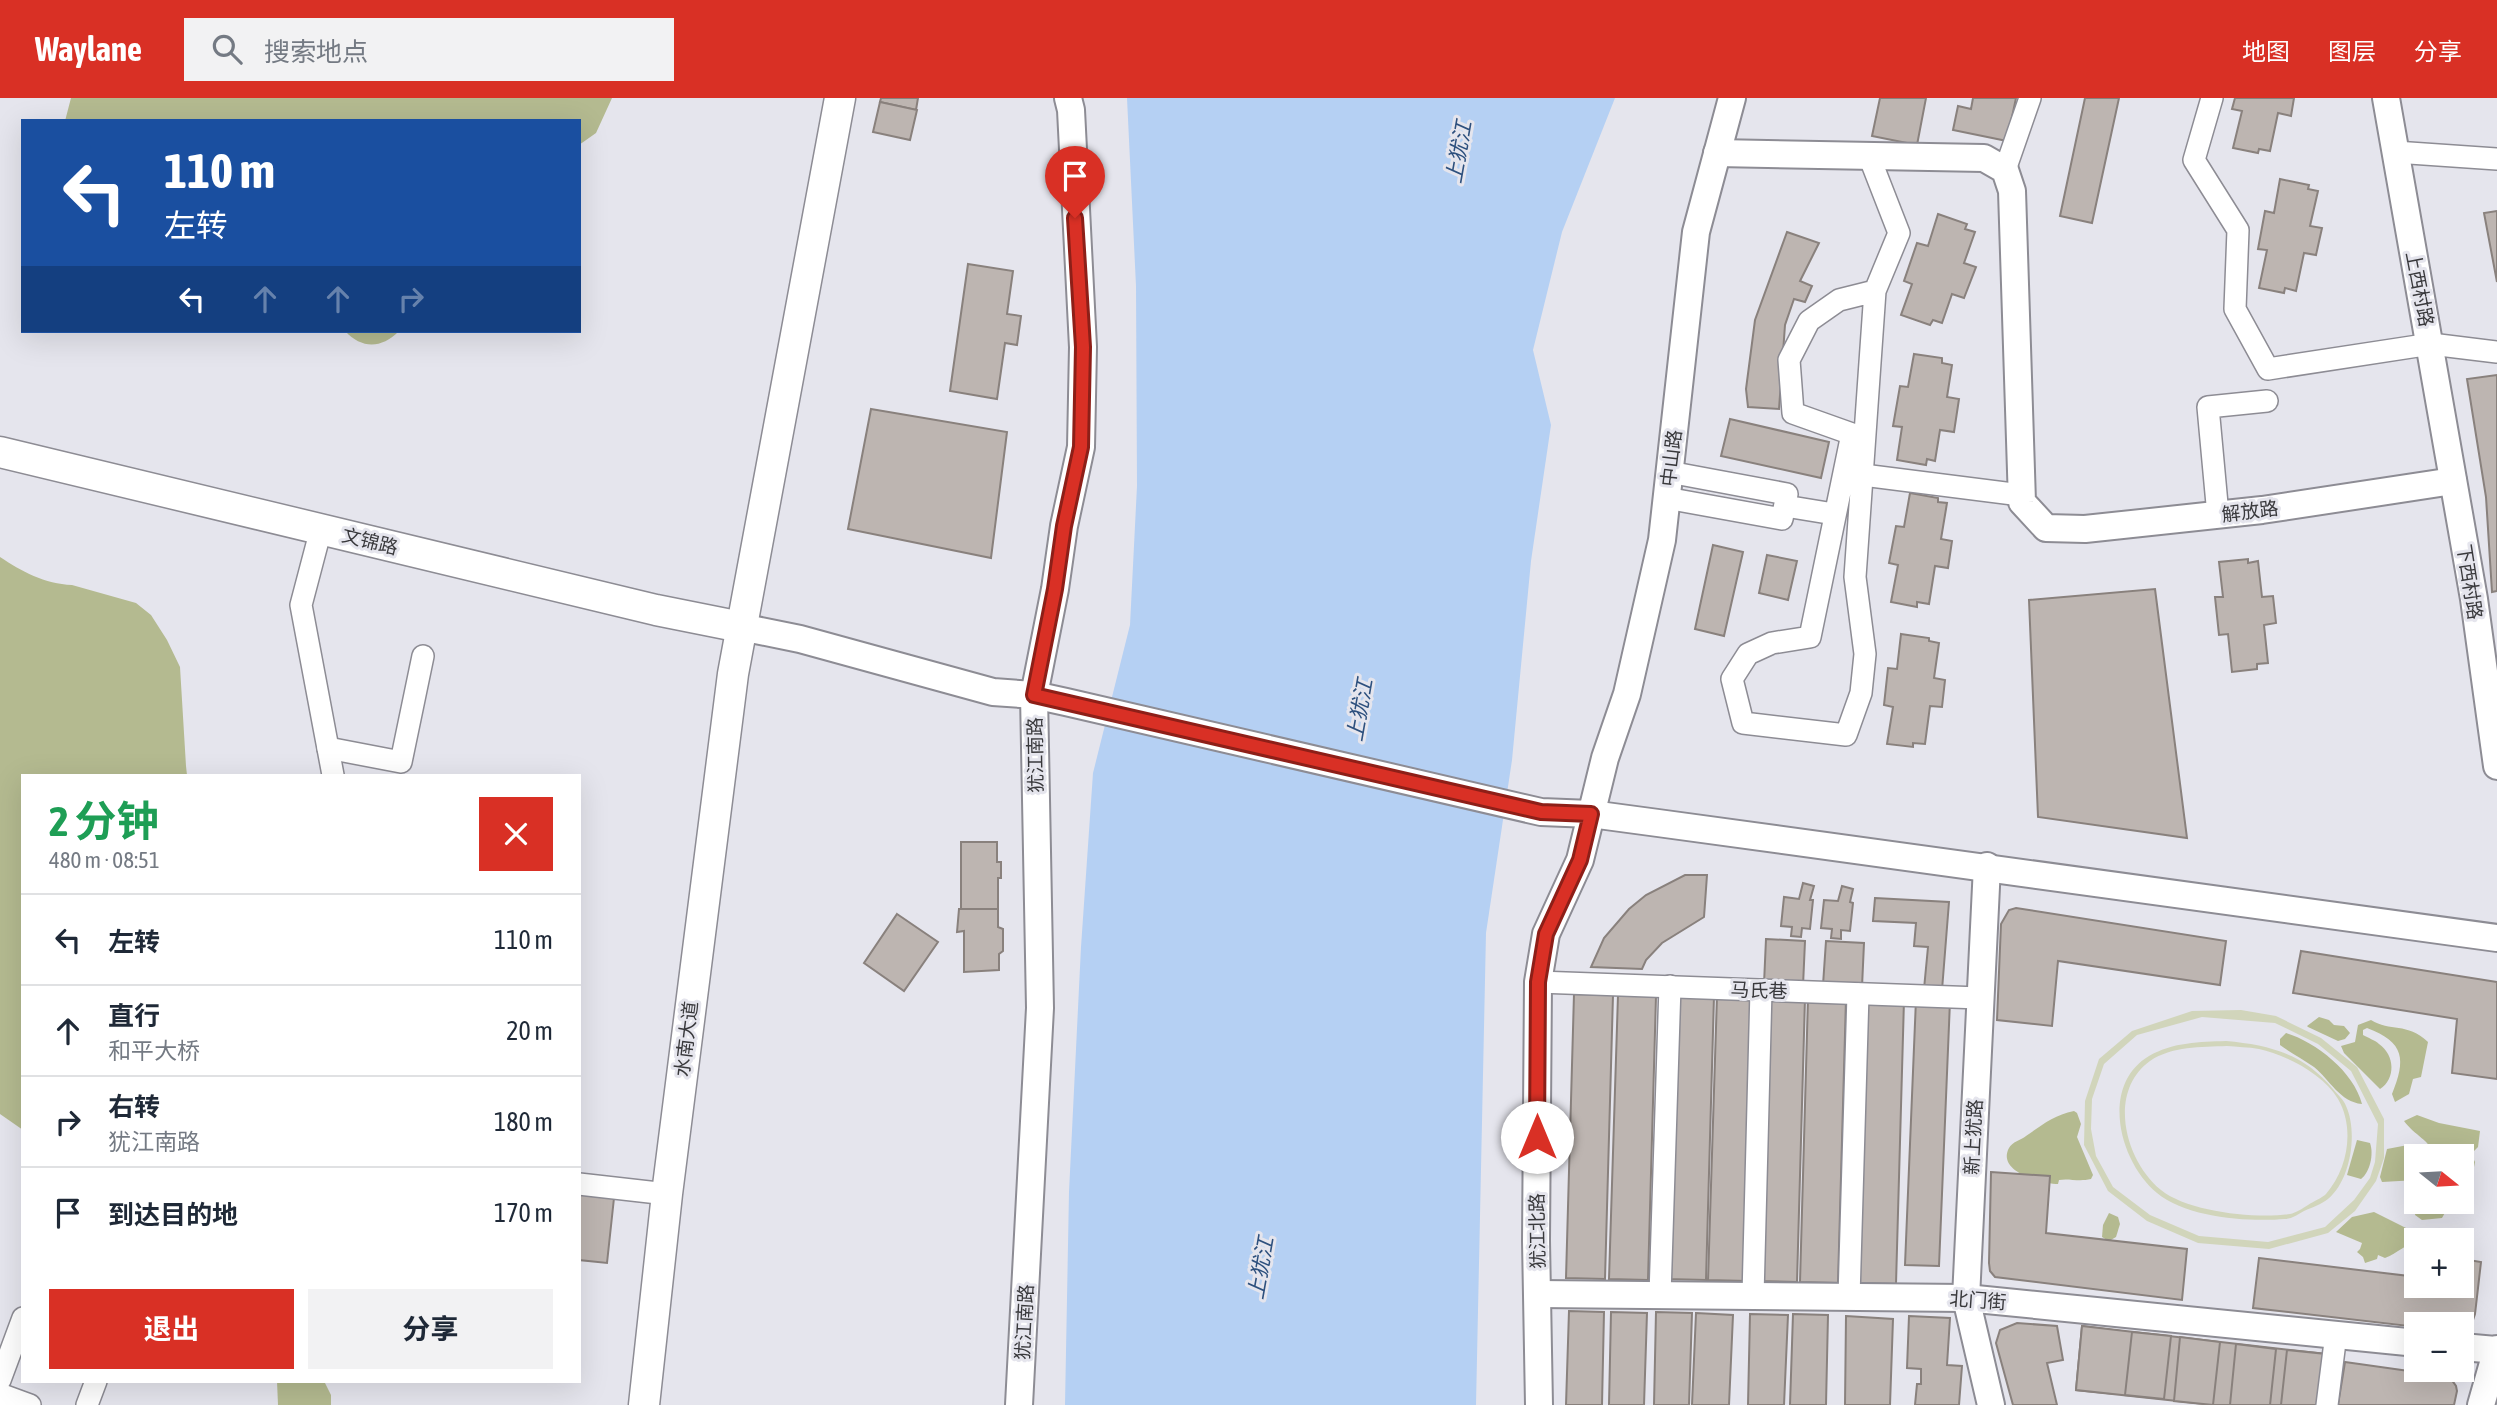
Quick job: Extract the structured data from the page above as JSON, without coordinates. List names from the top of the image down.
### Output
{
  "streets": {
    "main road": ["文锦路", "水南大道"],
    "street": [
      "上西村路",
      "中山路",
      "解放路",
      "下西村路",
      "犹江南路",
      "马氏巷",
      "新上犹路",
      "犹江北路",
      "北门街"
    ]
  },
  "crossings": [
    ["上西村路", "解放路"],
    ["上西村路", "下西村路"],
    ["中山路", "犹江北路"],
    ["解放路", "下西村路"],
    ["文锦路", "水南大道"],
    ["马氏巷", "新上犹路"],
    ["马氏巷", "犹江北路"],
    ["新上犹路", "北门街"],
    ["犹江北路", "北门街"]
  ],
  "water": ["上犹江"],
  "north": "right",
  "page": {
    "header": "Waylane",
    "search": "搜索地点",
    "nav": ["地图", "图层", "分享"],
    "turn": ["110 m", "左转"],
    "heading": ["2 分钟", "480 m · 08:51"],
    "list": [
      {
        "name": "左转",
        "value": "110 m"
      },
      {
        "name": "直行",
        "note": "和平大桥",
        "value": "20 m"
      },
      {
        "name": "右转",
        "note": "犹江南路",
        "value": "180 m"
      },
      {
        "name": "到达目的地",
        "value": "170 m"
      }
    ],
    "map_buttons": ["+", "−"],
    "buttons": ["退出", "分享"]
  }
}
